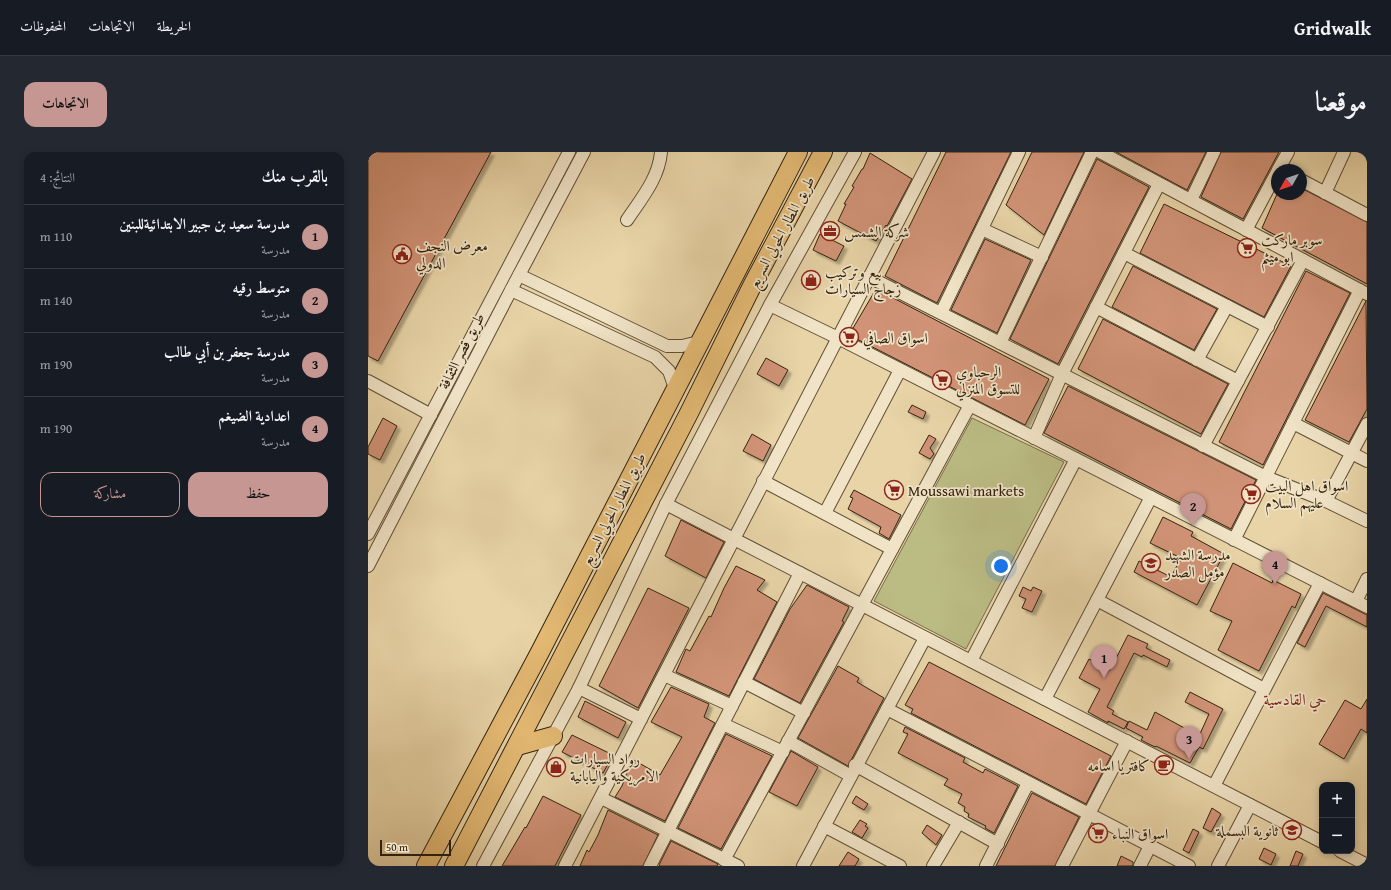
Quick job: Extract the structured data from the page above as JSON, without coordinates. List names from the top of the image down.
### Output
{
  "streets": {
    "highway": ["طريق المطار الحولي السريع"],
    "street": ["طريق قصر الثقافة"]
  },
  "districts": ["حي القادسية"],
  "places": {
    "office": ["شركة الشمس"],
    "supermarket": [
      "سوبر ماركت ابو ميثم",
      "اسواق الصافي",
      "الرحباوي للتسوق المنزلي",
      "Moussawi markets",
      "اسواق اهل البيت عليهم السلام",
      "اسواق النباء"
    ],
    "public building": ["معرض النجف الدولي"],
    "shop": ["بيع وتركيب زجاج السيارات", "رواد السيارات الامريكية واليابانية"],
    "school or university": ["مدرسة الشهيد مؤمل الصدر", "ثانوية البسملة"],
    "cafe": ["كافتريا اسامه"]
  },
  "scale_bar": "50 m",
  "north": "bottom left",
  "page": {
    "header": "Gridwalk",
    "nav": ["الخريطة", "الاتجاهات", "المحفوظات"],
    "title": "موقعنا",
    "buttons": [
      "الاتجاهات",
      ["حفظ", "مشاركة"]
    ],
    "heading": ["بالقرب منك", "النتائج: 4"],
    "list": [
      {
        "mark": "1",
        "name": "مدرسة سعيد بن جبير الابتدائيةللبنين",
        "note": "مدرسة",
        "value": "110 m"
      },
      {
        "mark": "2",
        "name": "متوسط رقيه",
        "note": "مدرسة",
        "value": "140 m"
      },
      {
        "mark": "3",
        "name": "مدرسة جعفر بن أبي طالب",
        "note": "مدرسة",
        "value": "190 m"
      },
      {
        "mark": "4",
        "name": "اعدادية الضيغم",
        "note": "مدرسة",
        "value": "190 m"
      }
    ],
    "pins": [
      "2",
      "4",
      "1",
      "3"
    ],
    "map_buttons": ["+", "−"],
    "scale": "50 m"
  }
}
